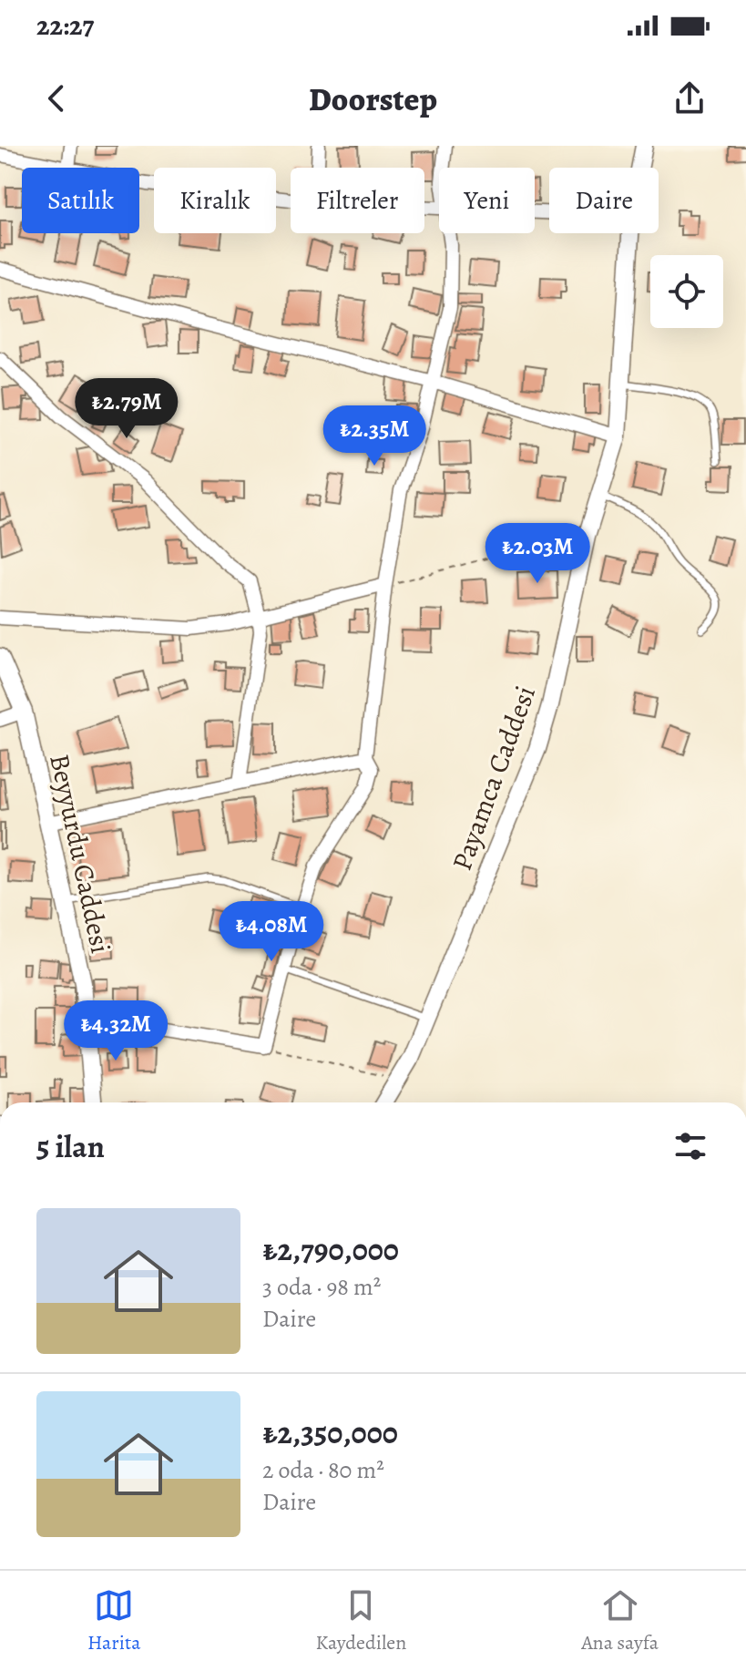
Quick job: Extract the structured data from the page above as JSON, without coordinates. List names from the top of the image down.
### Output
{
  "streets": {
    "street": ["Payamca Caddesi", "Beyyurdu Caddesi"]
  },
  "page": {
    "status": "22:27",
    "header": "Doorstep",
    "chip": [
      "Satılık",
      "Kiralık",
      "Filtreler",
      "Yeni",
      "Daire"
    ],
    "price": [
      "₺2.79M",
      "₺2.35M",
      "₺2.03M",
      "₺4.08M",
      "₺4.32M"
    ],
    "heading": "5 ilan",
    "list": [
      {
        "name": "₺2,790,000",
        "note": "3 oda · 98 m² · Daire"
      },
      {
        "name": "₺2,350,000",
        "note": "2 oda · 80 m² · Daire"
      }
    ],
    "tabs": ["Harita", "Kaydedilen", "Ana sayfa"]
  }
}
